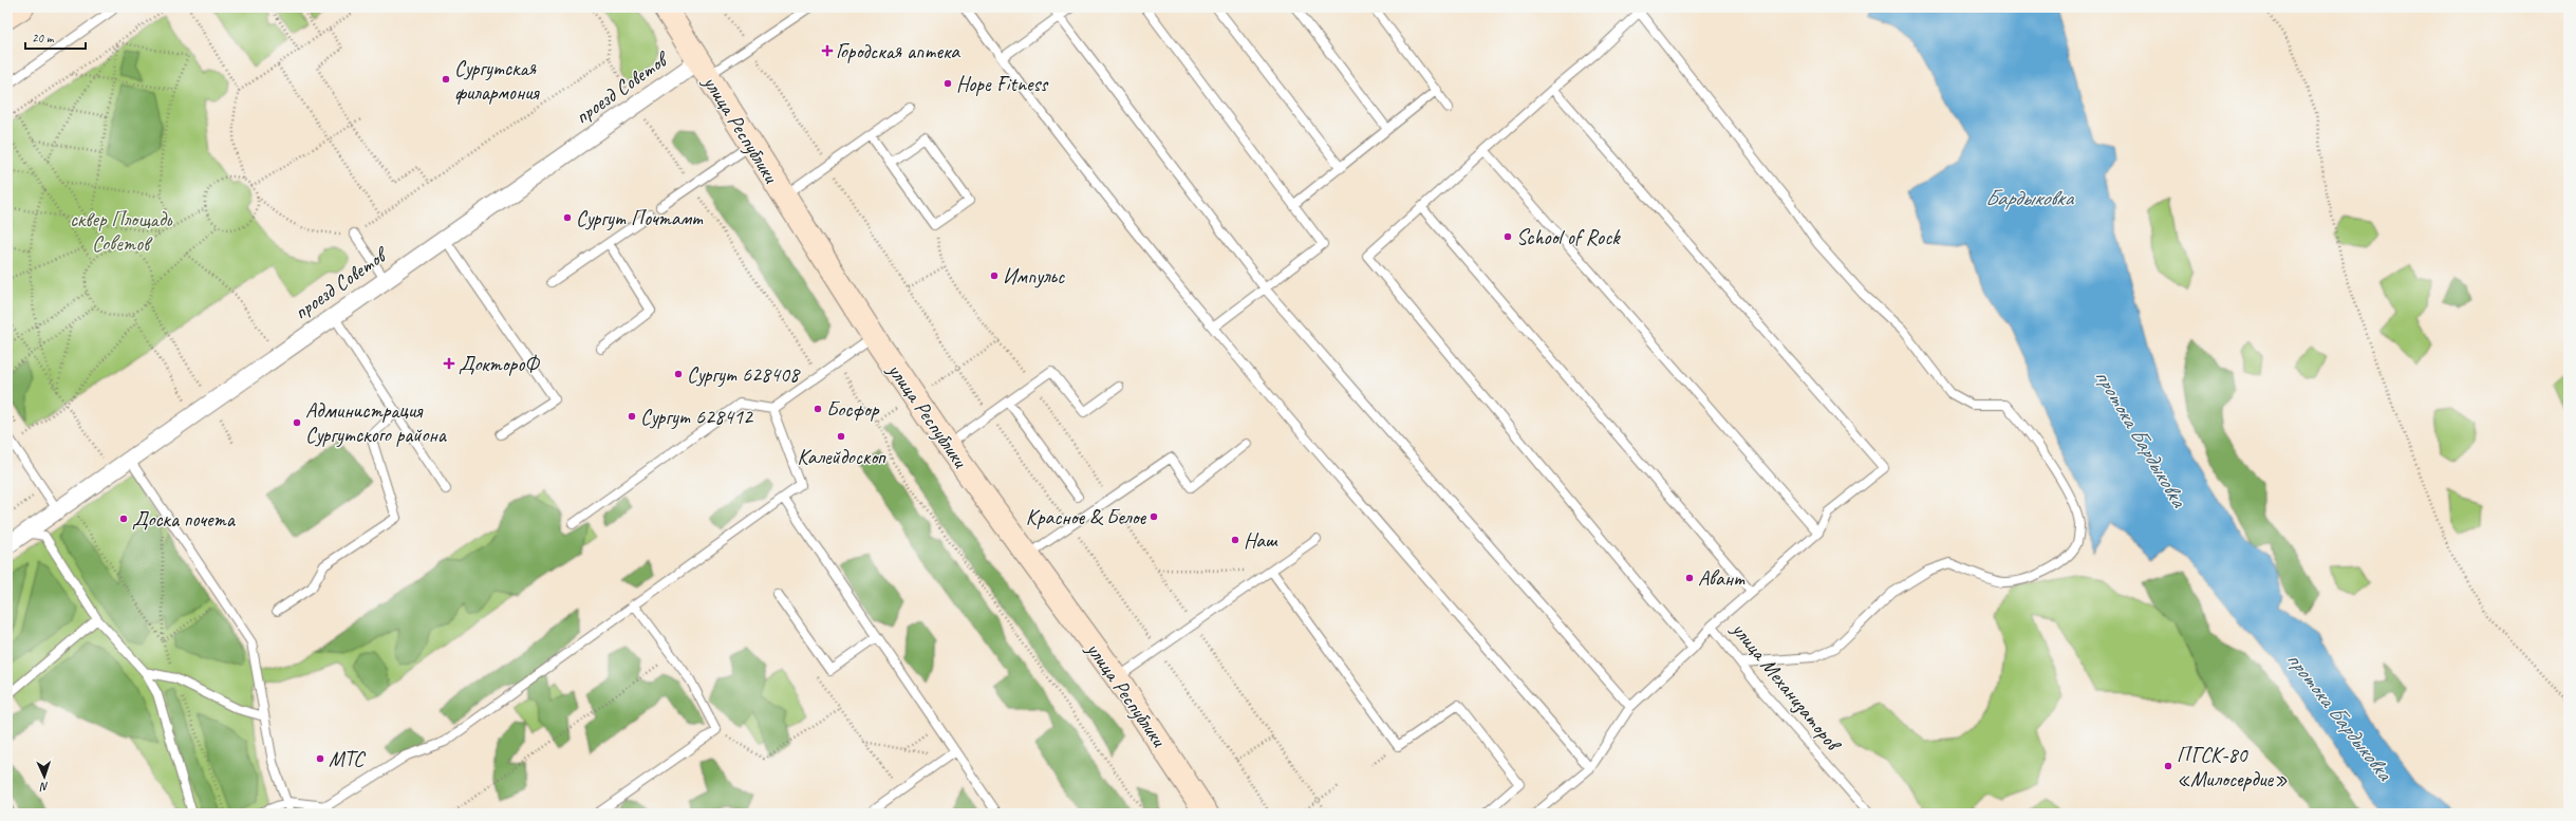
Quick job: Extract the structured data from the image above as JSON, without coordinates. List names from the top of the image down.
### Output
{
  "streets": {
    "main road": ["улица Республики"],
    "street": ["проезд Советов"],
    "lane": ["улица Механизаторов"]
  },
  "crossings": [
    ["проезд Советов", "улица Республики"]
  ],
  "water": ["Бардыковка", "протока Бардыковка"],
  "parks": ["сквер Площадь Советов"],
  "places": {
    "health": ["Городская аптека", "ДоктороФ"],
    "other": [
      "Сургутская филармония",
      "Hope Fitness",
      "Сургут Почтамт",
      "School of Rock",
      "Импульс",
      "Сургут 628408",
      "Босфор",
      "Сургут 628412",
      "Администрация Сургутского района",
      "Калейдоскоп",
      "Красное & Белое",
      "Доска почета",
      "Наш",
      "Авант",
      "МТС",
      "ПГСК-80 «Милосердие»"
    ]
  },
  "scale_bar": "20 m",
  "north": "bottom"
}
